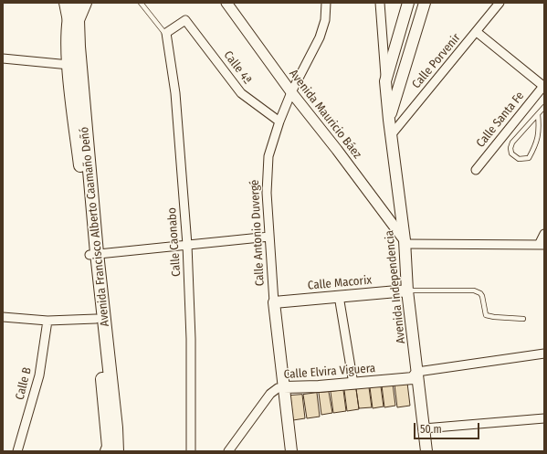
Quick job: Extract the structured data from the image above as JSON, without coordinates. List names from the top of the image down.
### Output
{
  "streets": {
    "main road": [
      "Avenida Francisco Alberto Caamaño Deñó",
      "Calle Antonio Duvergé",
      "Calle Macorix",
      "Avenida Independencia",
      "Calle Elvira Viguera"
    ],
    "street": [
      "Calle Porvenir",
      "Calle 4ª",
      "Avenida Mauricio Báez",
      "Calle Santa Fe",
      "Calle Caonabo",
      "Calle B"
    ]
  },
  "crossings": [
    ["Calle Porvenir", "Avenida Independencia"],
    ["Calle 4ª", "Calle Antonio Duvergé"],
    ["Calle 4ª", "Calle Caonabo"],
    ["Avenida Mauricio Báez", "Calle Antonio Duvergé"],
    ["Avenida Mauricio Báez", "Avenida Independencia"],
    ["Calle Antonio Duvergé", "Calle Macorix"],
    ["Calle Antonio Duvergé", "Calle Elvira Viguera"],
    ["Calle Macorix", "Avenida Independencia"],
    ["Avenida Independencia", "Calle Elvira Viguera"]
  ],
  "scale_bar": "50 m"
}
